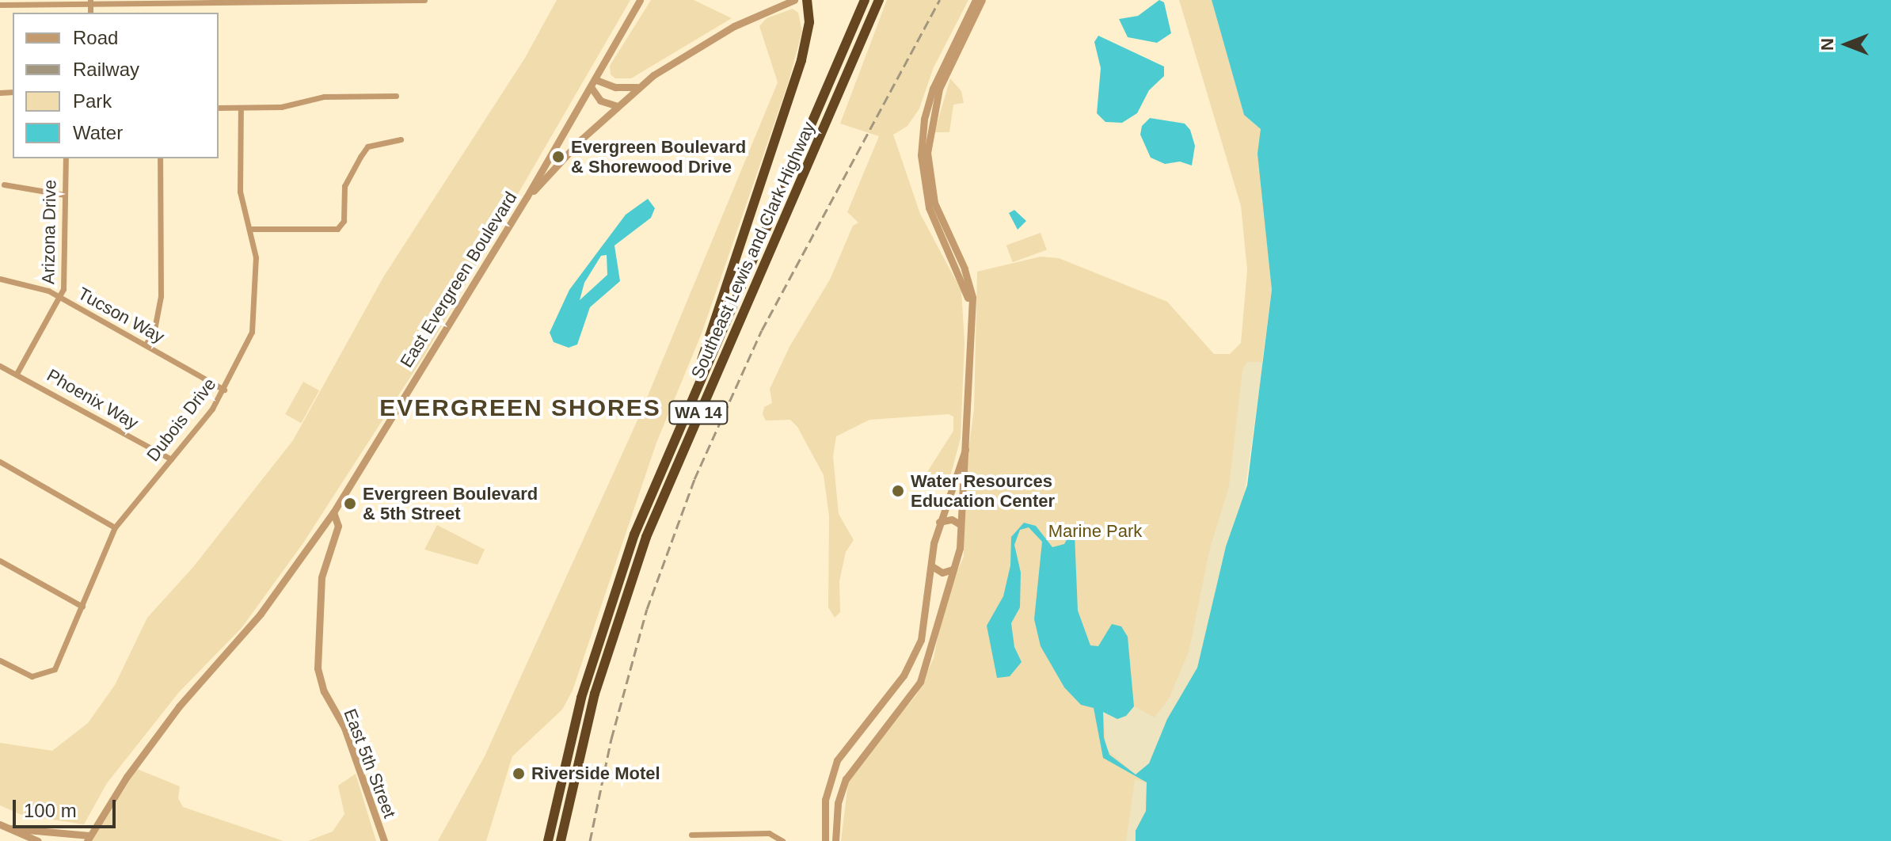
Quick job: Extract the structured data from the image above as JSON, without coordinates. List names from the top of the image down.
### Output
{
  "streets": {
    "highway": ["Southeast Lewis and Clark Highway", "WA 14"],
    "street": [
      "Arizona Drive",
      "East Evergreen Boulevard",
      "Tucson Way",
      "Phoenix Way",
      "Dubois Drive",
      "East 5th Street"
    ]
  },
  "crossings": [
    ["Arizona Drive", "Tucson Way"],
    ["Arizona Drive", "Phoenix Way"],
    ["East Evergreen Boulevard", "East 5th Street"],
    ["Tucson Way", "Dubois Drive"],
    ["Phoenix Way", "Dubois Drive"]
  ],
  "districts": ["EVERGREEN SHORES"],
  "parks": ["Marine Park"],
  "places": [
    "Evergreen Boulevard & Shorewood Drive",
    "Water Resources Education Center",
    "Evergreen Boulevard & 5th Street",
    "Riverside Motel"
  ],
  "legend": [
    "Road",
    "Railway",
    "Park",
    "Water"
  ],
  "scale_bar": "100 m",
  "north": "left"
}
